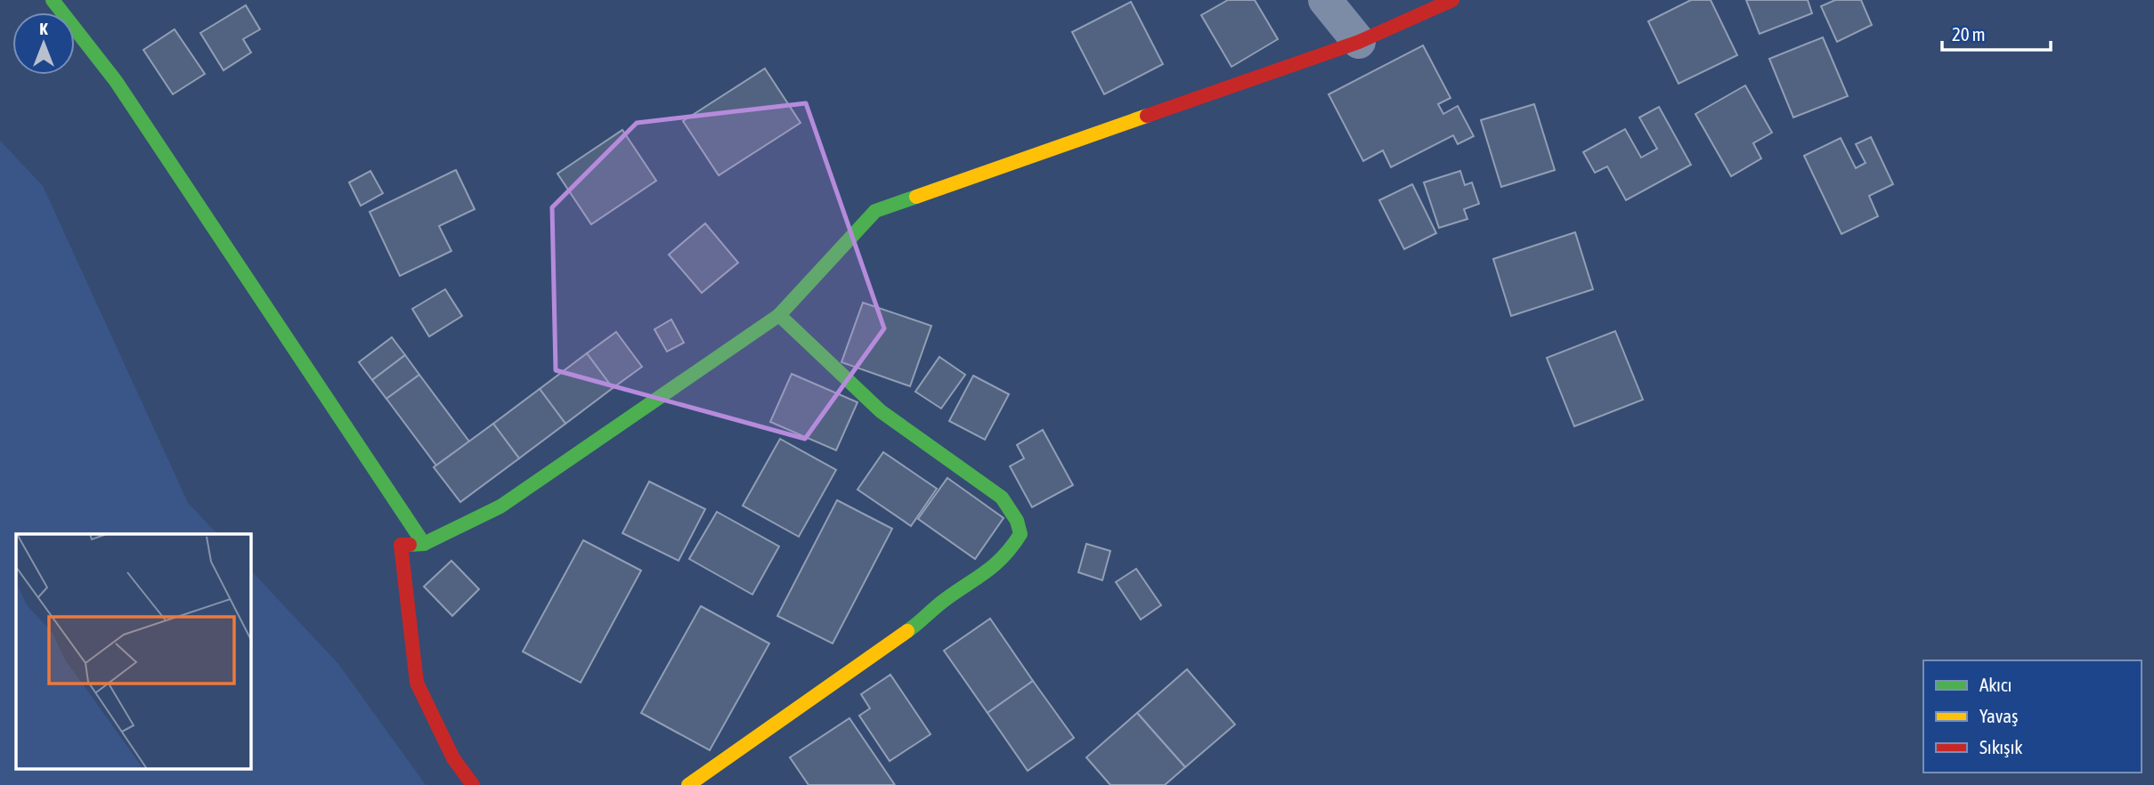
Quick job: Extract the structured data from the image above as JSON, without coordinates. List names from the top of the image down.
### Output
{
  "legend": ["Akıcı", "Yavaş", "Sıkışık"],
  "scale_bar": "20 m",
  "north": "top"
}
